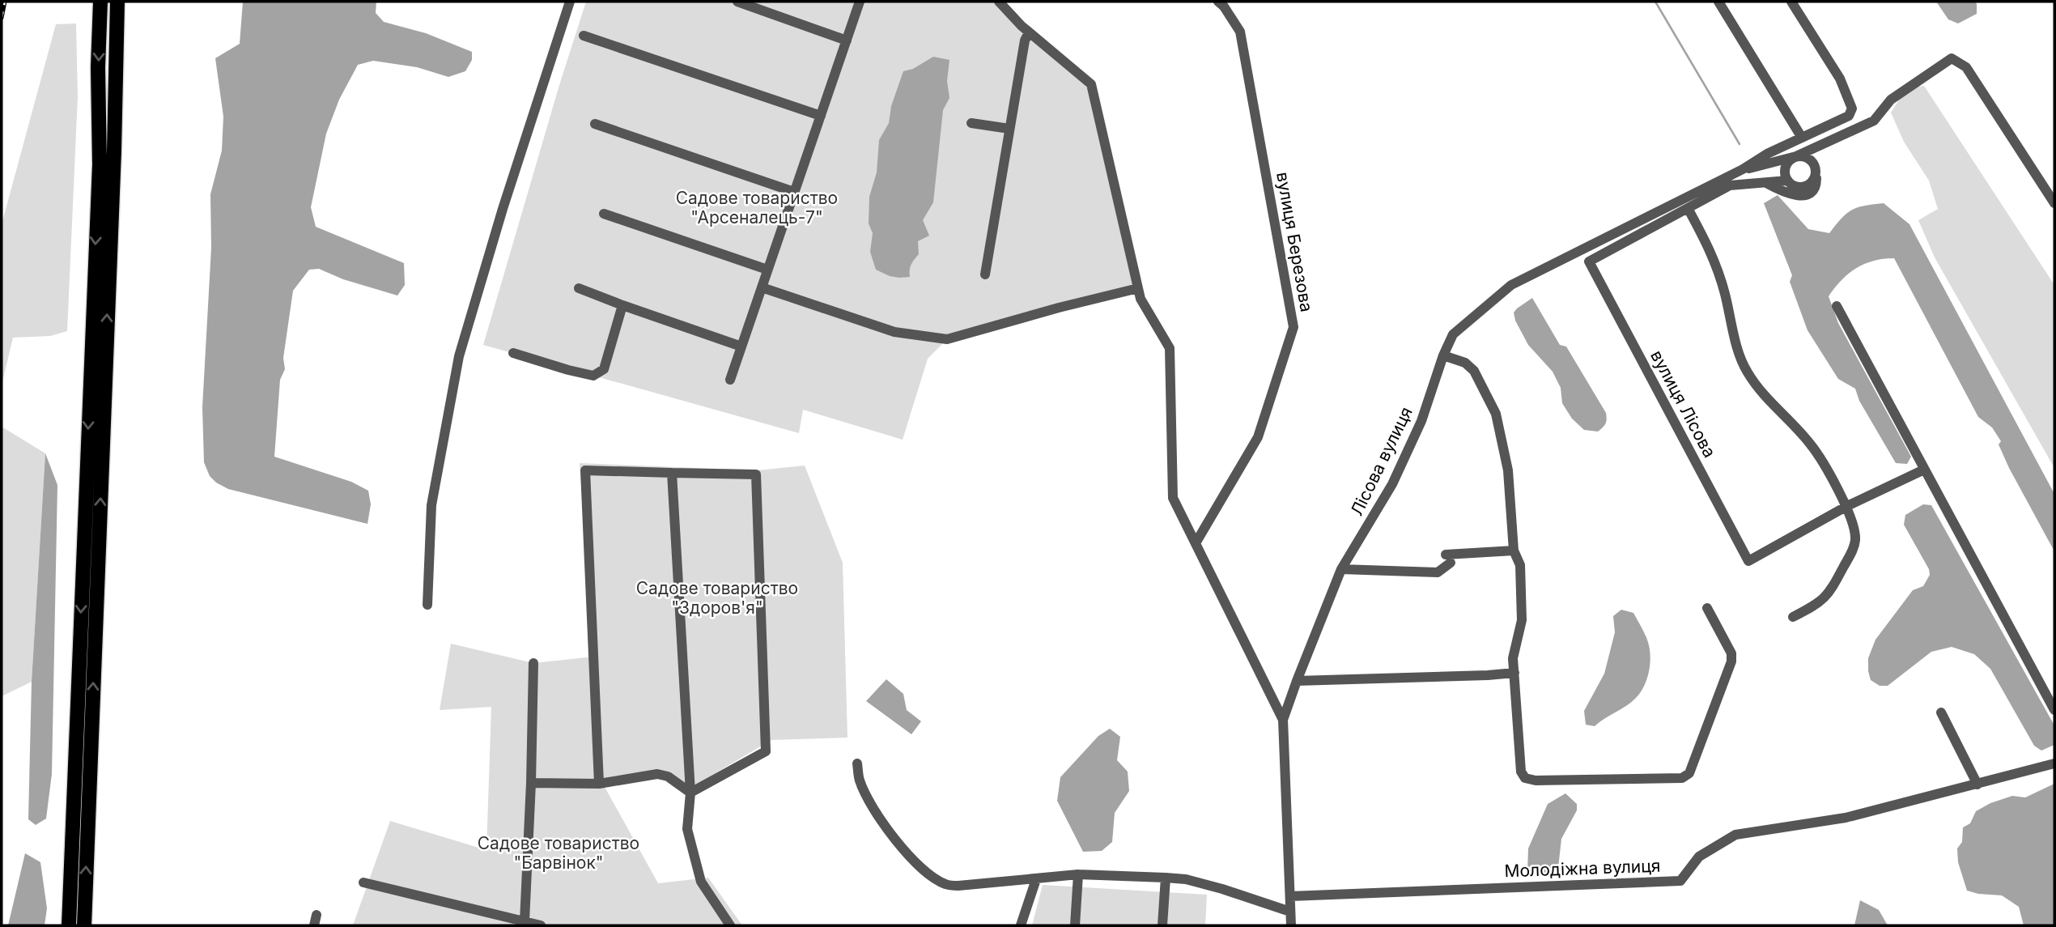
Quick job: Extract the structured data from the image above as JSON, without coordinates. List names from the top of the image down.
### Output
{
  "streets": {
    "street": [
      "вулиця Березова",
      "вулиця Лісова",
      "Лісова вулиця",
      "Молодіжна вулиця"
    ]
  },
  "crossings": [
    ["Лісова вулиця", "Молодіжна вулиця"]
  ],
  "parks": ["Садове товариство \"Арсеналець-7\"", "Садове товариство \"Здоров'я\"", "Садове товариство \"Барвінок\""]
}
